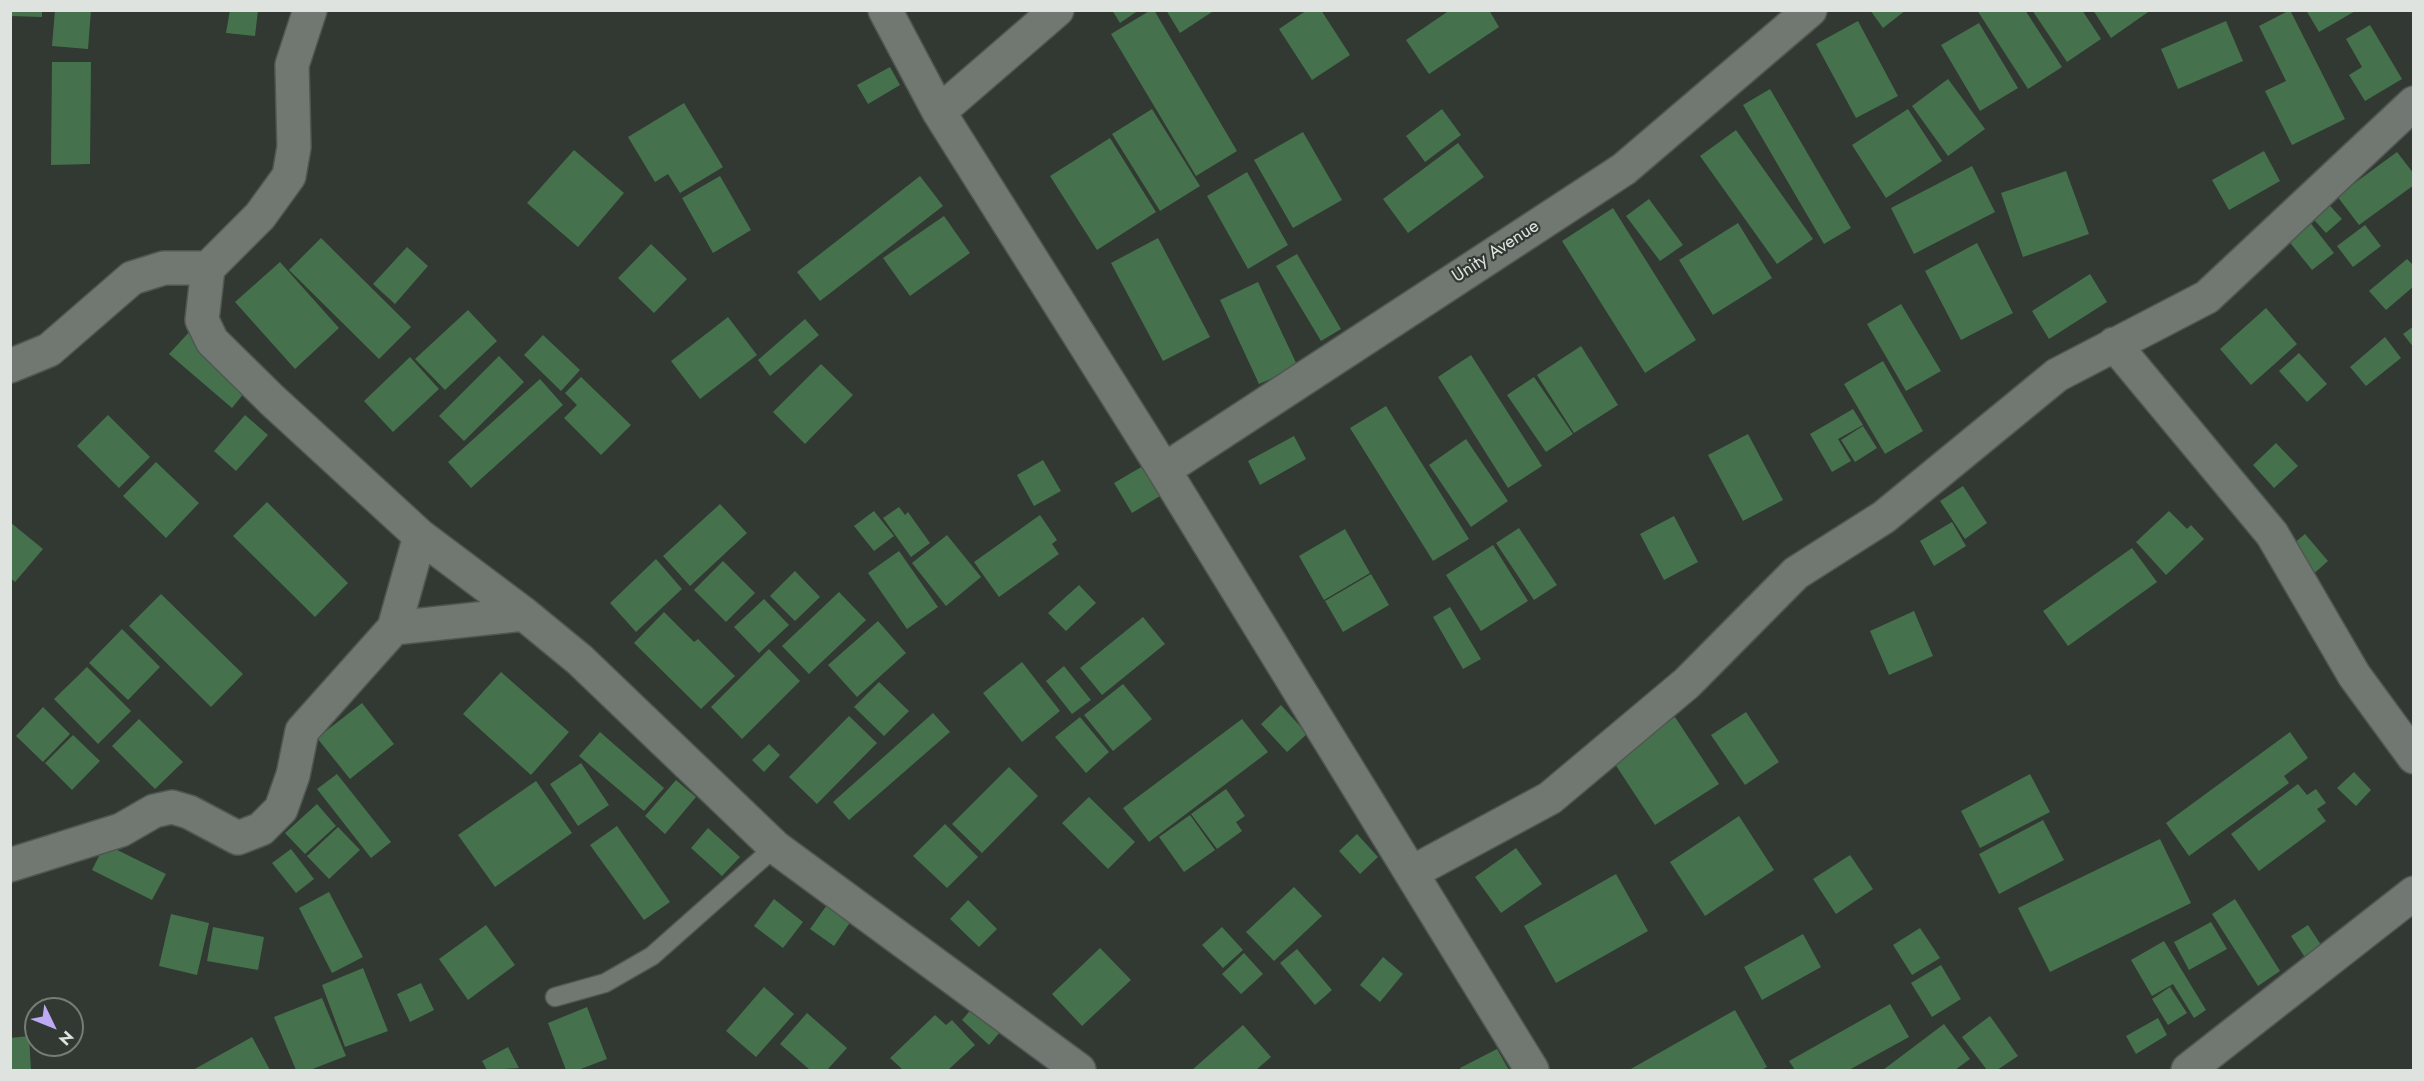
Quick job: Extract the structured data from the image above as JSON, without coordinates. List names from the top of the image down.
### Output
{
  "streets": {
    "street": ["Unity Avenue"]
  },
  "north": "bottom right"
}
